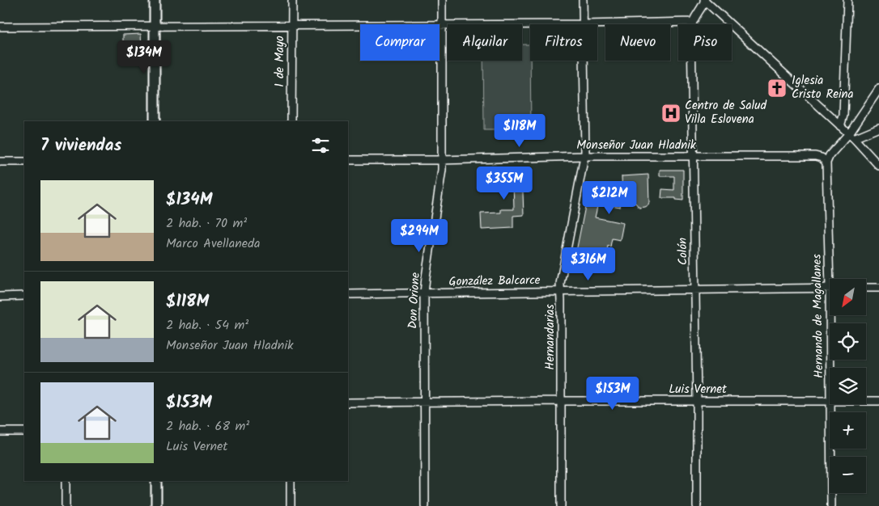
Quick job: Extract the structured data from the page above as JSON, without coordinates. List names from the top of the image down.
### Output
{
  "streets": {
    "street": [
      "1 de Mayo",
      "Monseñor Juan Hladnik",
      "Colón",
      "González Balcarce",
      "Don Orione",
      "Hernando de Magallanes",
      "Hernandarias",
      "Luis Vernet"
    ]
  },
  "crossings": [
    ["Monseñor Juan Hladnik", "Colón"],
    ["Monseñor Juan Hladnik", "Don Orione"],
    ["Monseñor Juan Hladnik", "Hernando de Magallanes"],
    ["Monseñor Juan Hladnik", "Hernandarias"],
    ["Colón", "González Balcarce"],
    ["Colón", "Luis Vernet"],
    ["González Balcarce", "Don Orione"],
    ["González Balcarce", "Hernandarias"],
    ["Don Orione", "Luis Vernet"],
    ["Hernandarias", "Luis Vernet"]
  ],
  "places": {
    "church": ["Iglesia Cristo Reina"],
    "hospital": ["Centro de Salud Villa Eslovena"]
  },
  "north": "bottom left",
  "page": {
    "chip": [
      "Comprar",
      "Alquilar",
      "Filtros",
      "Nuevo",
      "Piso"
    ],
    "price": [
      "$134M",
      "$118M",
      "$355M",
      "$212M",
      "$294M",
      "$316M",
      "$153M"
    ],
    "heading": "7 viviendas",
    "list": [
      {
        "name": "$134M",
        "note": "2 hab. · 70 m² · Marco Avellaneda"
      },
      {
        "name": "$118M",
        "note": "2 hab. · 54 m² · Monseñor Juan Hladnik"
      },
      {
        "name": "$153M",
        "note": "2 hab. · 68 m² · Luis Vernet"
      }
    ],
    "map_buttons": ["+", "−"]
  }
}
